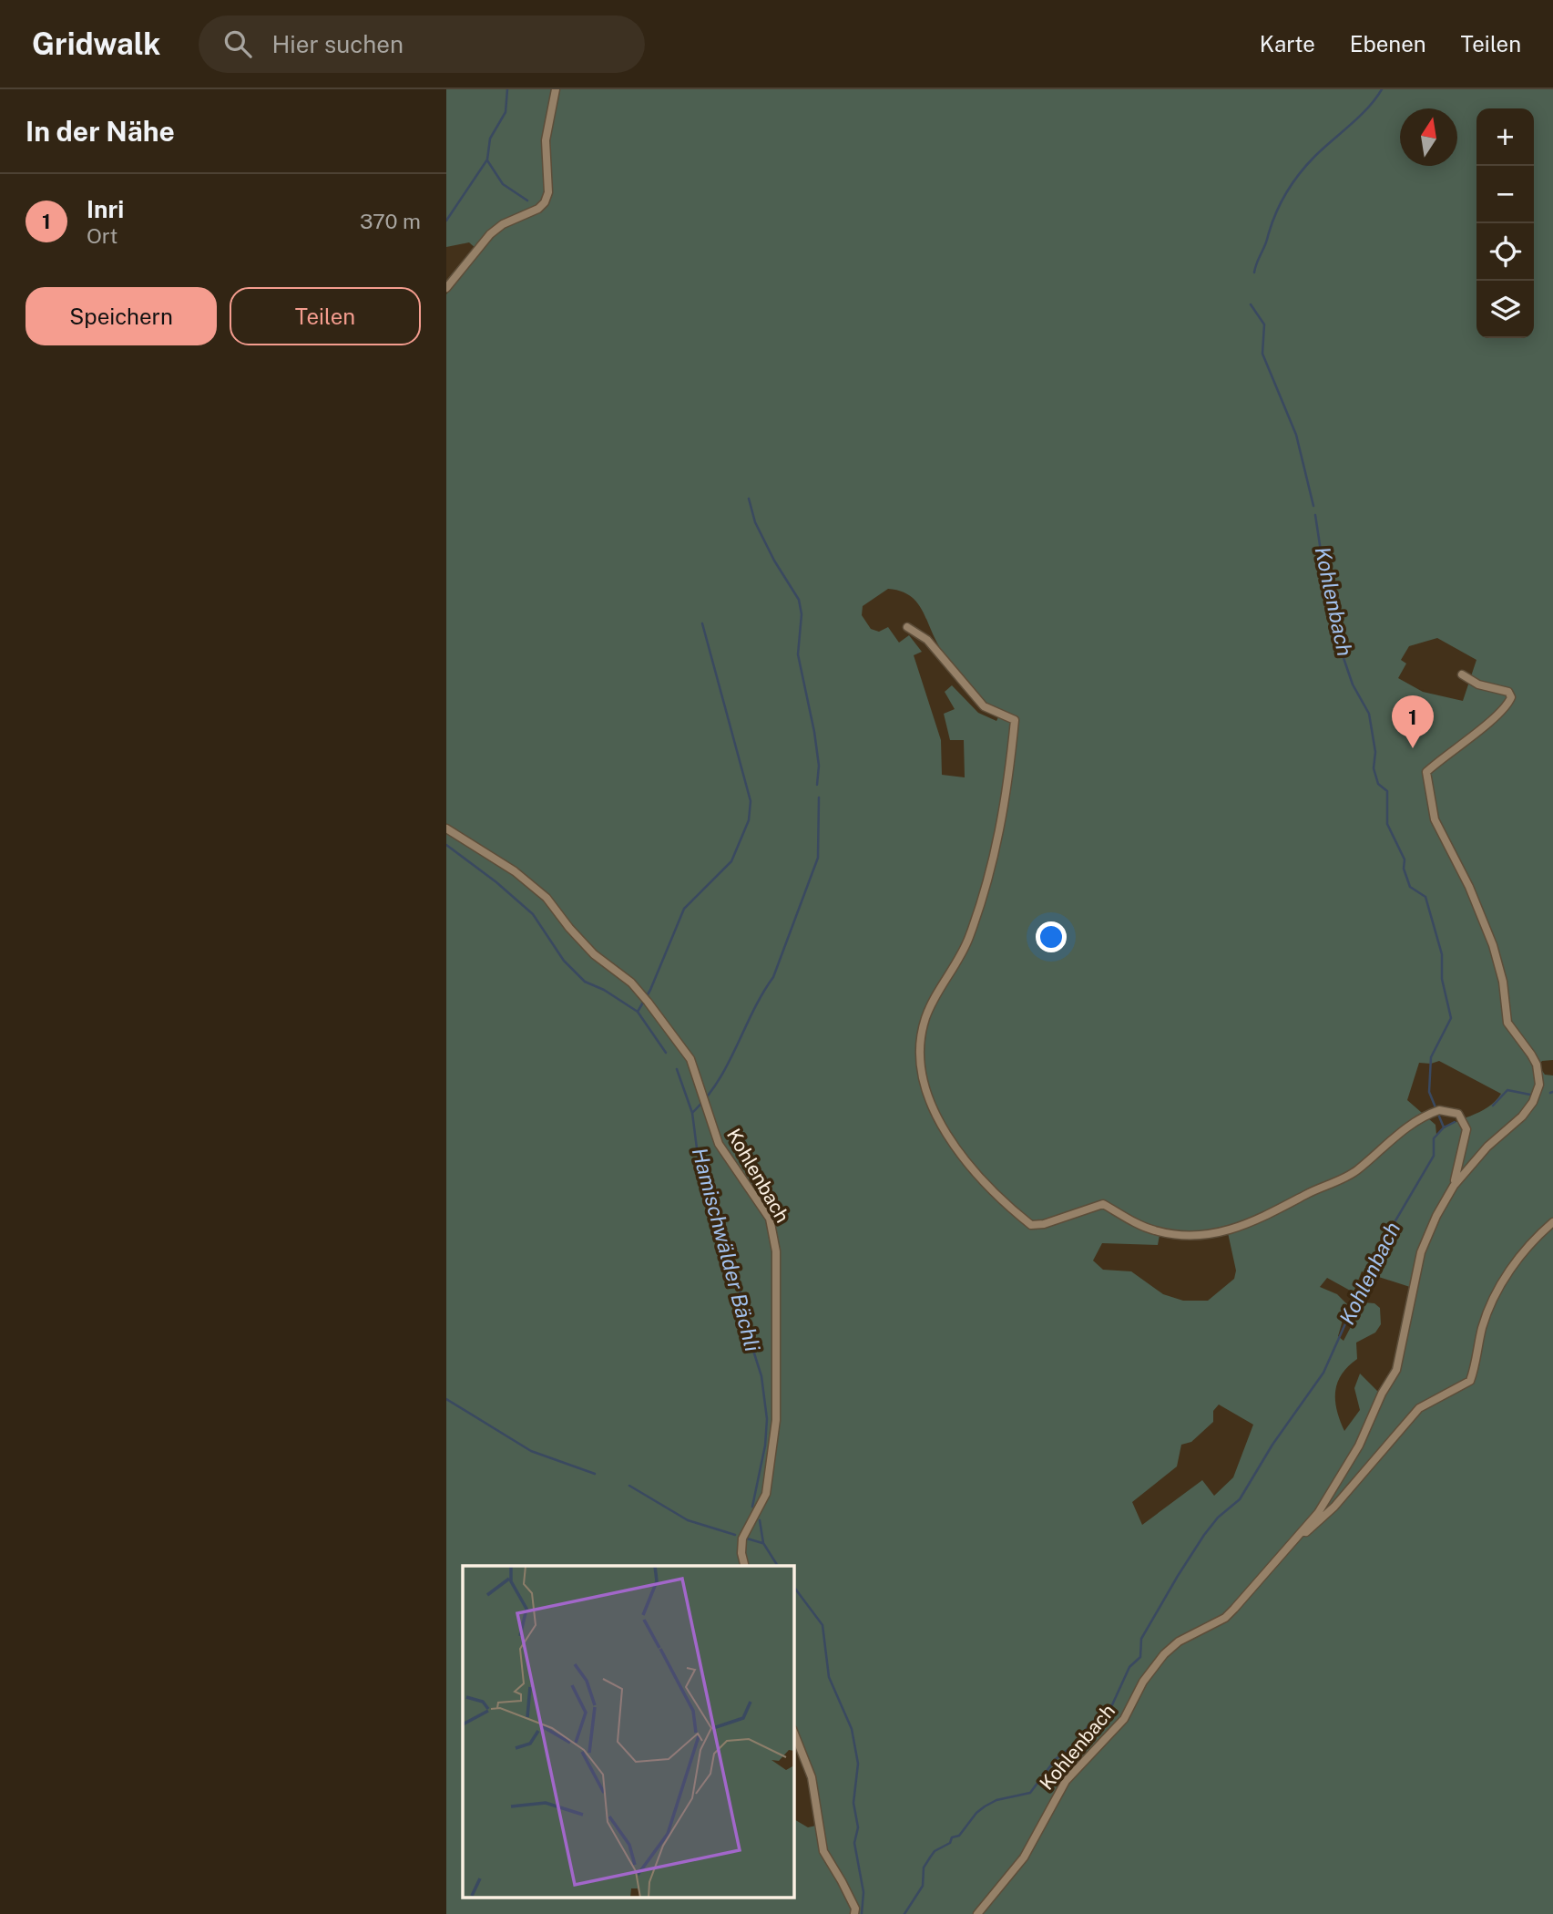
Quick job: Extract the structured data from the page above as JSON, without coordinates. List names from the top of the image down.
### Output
{
  "streets": {
    "street": ["Kohlenbach"]
  },
  "water": ["Kohlenbach", "Hamischwälder Bächli"],
  "north": "top",
  "page": {
    "header": "Gridwalk",
    "search": "Hier suchen",
    "nav": ["Karte", "Ebenen", "Teilen"],
    "heading": "In der Nähe",
    "map_buttons": ["+", "−"],
    "list": [
      {
        "mark": "1",
        "name": "Inri",
        "note": "Ort",
        "value": "370 m"
      }
    ],
    "buttons": ["Speichern", "Teilen"],
    "pins": "1"
  }
}
